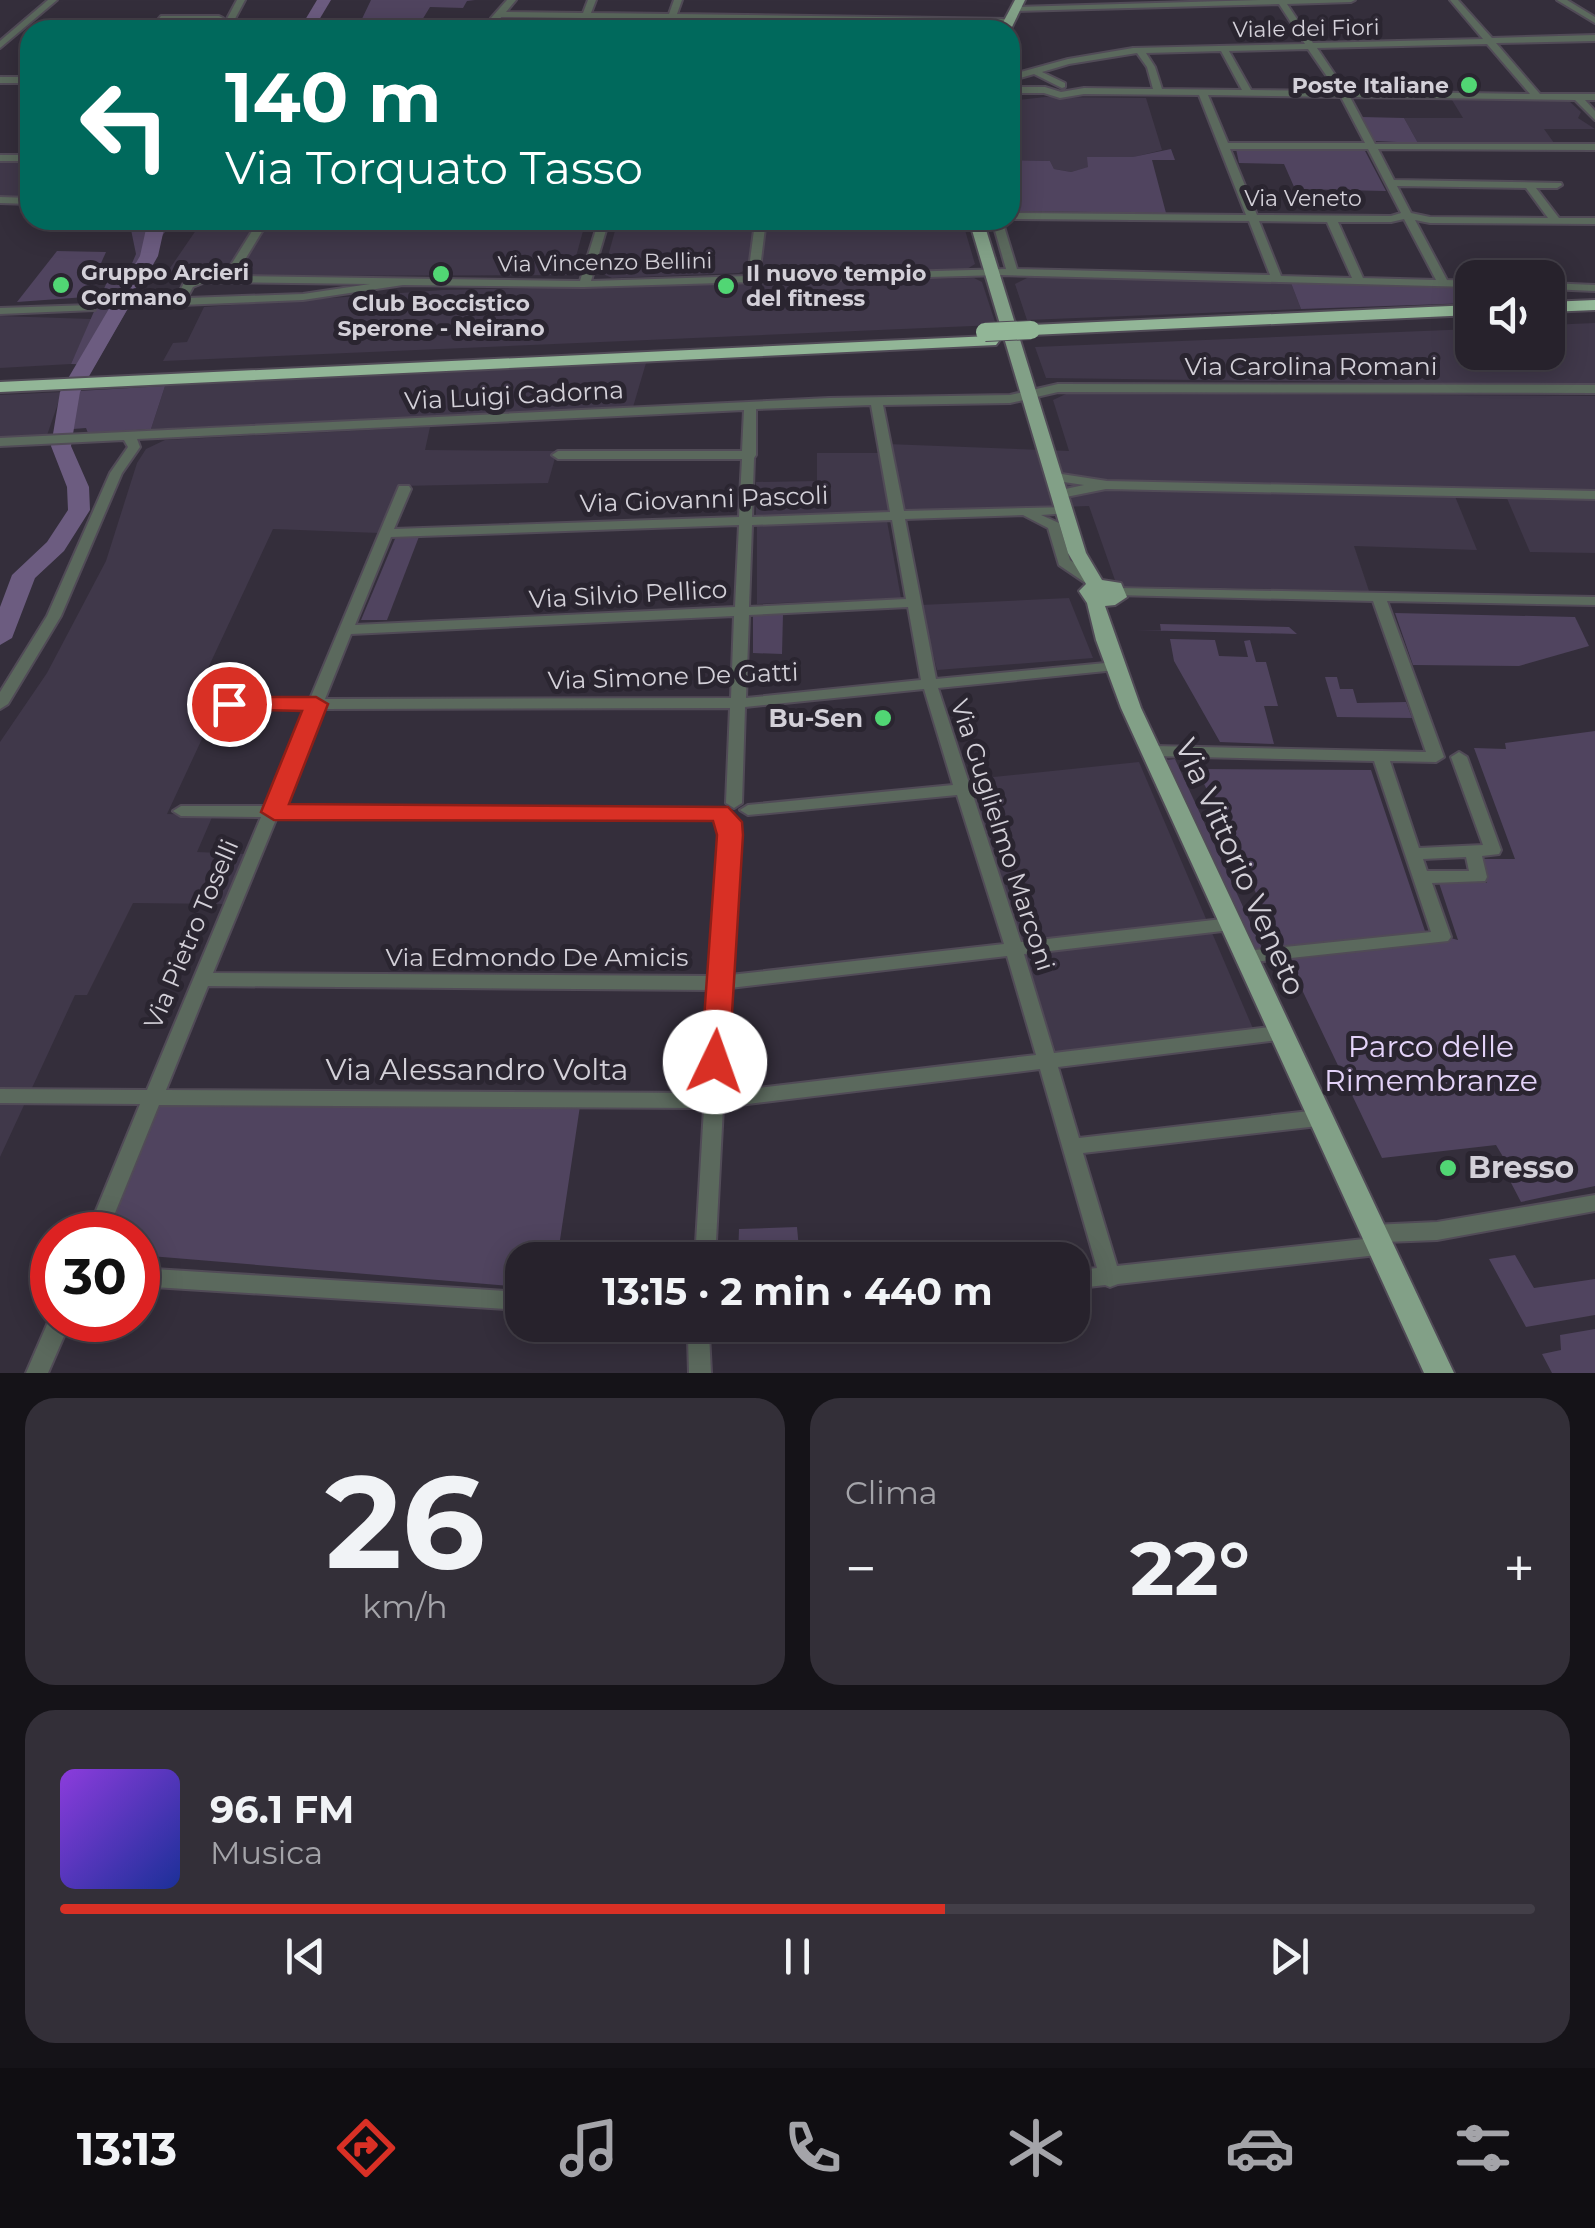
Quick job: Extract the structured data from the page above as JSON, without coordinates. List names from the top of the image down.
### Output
{
  "streets": {
    "main road": ["Via Vittorio Veneto"],
    "street": [
      "Viale dei Fiori",
      "Via Veneto",
      "Via Vincenzo Bellini",
      "Via Carolina Romani",
      "Via Luigi Cadorna",
      "Via Giovanni Pascoli",
      "Via Silvio Pellico",
      "Via Simone De Gatti",
      "Via Guglielmo Marconi",
      "Via Pietro Toselli",
      "Via Edmondo De Amicis",
      "Via Alessandro Volta"
    ]
  },
  "crossings": [
    ["Via Vincenzo Bellini", "Via Vittorio Veneto"],
    ["Via Carolina Romani", "Via Luigi Cadorna"],
    ["Via Carolina Romani", "Via Vittorio Veneto"],
    ["Via Luigi Cadorna", "Via Guglielmo Marconi"],
    ["Via Luigi Cadorna", "Via Vittorio Veneto"],
    ["Via Giovanni Pascoli", "Via Guglielmo Marconi"],
    ["Via Giovanni Pascoli", "Via Vittorio Veneto"],
    ["Via Giovanni Pascoli", "Via Pietro Toselli"],
    ["Via Silvio Pellico", "Via Guglielmo Marconi"],
    ["Via Silvio Pellico", "Via Pietro Toselli"],
    ["Via Simone De Gatti", "Via Guglielmo Marconi"],
    ["Via Simone De Gatti", "Via Vittorio Veneto"],
    ["Via Simone De Gatti", "Via Pietro Toselli"],
    ["Via Guglielmo Marconi", "Via Edmondo De Amicis"],
    ["Via Guglielmo Marconi", "Via Alessandro Volta"],
    ["Via Vittorio Veneto", "Via Edmondo De Amicis"],
    ["Via Vittorio Veneto", "Via Alessandro Volta"],
    ["Via Pietro Toselli", "Via Edmondo De Amicis"],
    ["Via Pietro Toselli", "Via Alessandro Volta"]
  ],
  "parks": ["Parco delle Rimembranze"],
  "places": [
    "Poste Italiane",
    "Club Boccistico Sperone - Neirano",
    "Gruppo Arcieri Cormano",
    "Il nuovo tempio del fitness",
    "Bu-Sen",
    "Bresso"
  ],
  "page": {
    "turn": ["140 m", "Via Torquato Tasso"],
    "limit": "30",
    "trip": "13:15 · 2 min · 440 m",
    "tile": [
      ["26", "km/h"],
      "Clima"
    ],
    "heat": ["−", "22°", "+"],
    "song": ["96.1 FM", "Musica"],
    "tabs": "13:13"
  }
}
